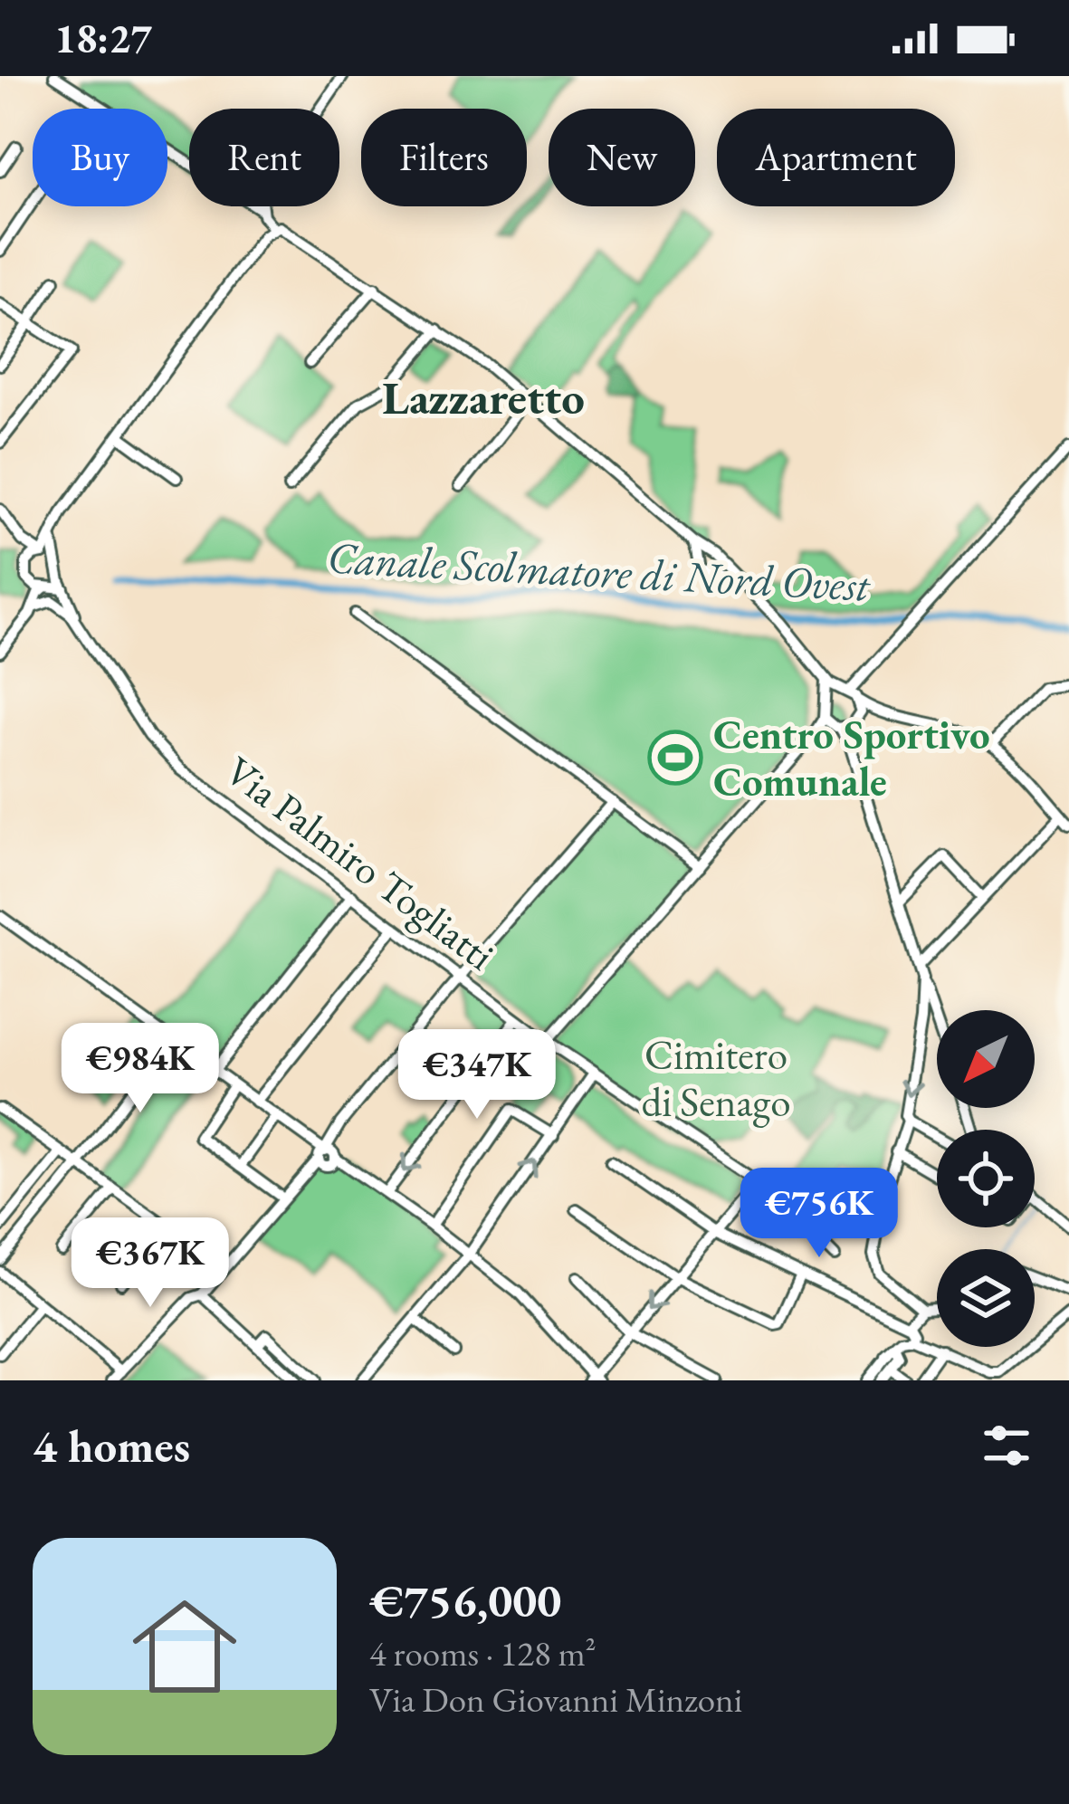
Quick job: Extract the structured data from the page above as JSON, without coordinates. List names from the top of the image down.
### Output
{
  "streets": {
    "street": ["Via Palmiro Togliatti"]
  },
  "districts": ["Lazzaretto"],
  "water": ["Canale Scolmatore di Nord Ovest"],
  "parks": ["Cimitero di Senago"],
  "places": {
    "sports": ["Centro Sportivo Comunale"]
  },
  "north": "bottom left",
  "page": {
    "status": "18:27",
    "chip": [
      "Buy",
      "Rent",
      "Filters",
      "New",
      "Apartment"
    ],
    "price": [
      "€984K",
      "€347K",
      "€756K",
      "€367K"
    ],
    "heading": "4 homes",
    "list": [
      {
        "name": "€756,000",
        "note": "4 rooms · 128 m² · Via Don Giovanni Minzoni"
      }
    ]
  }
}
